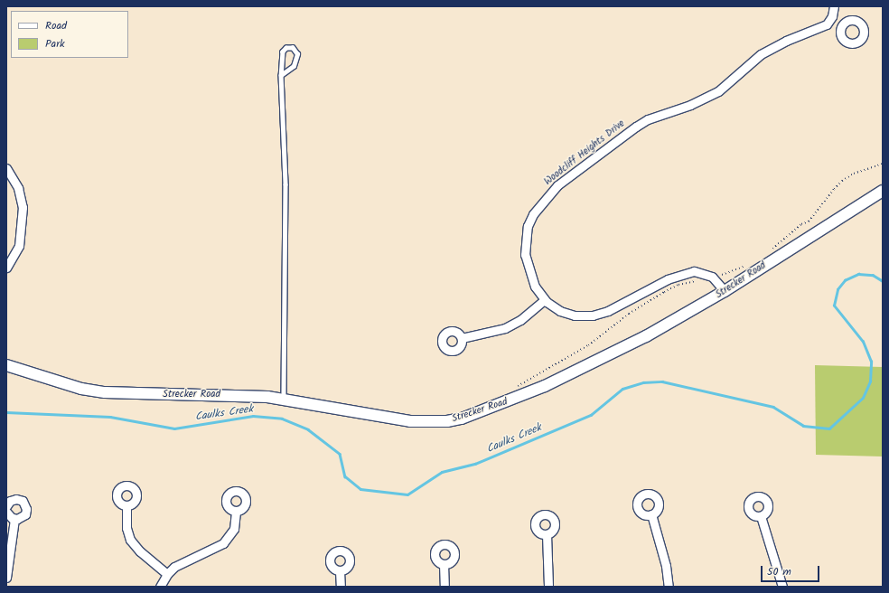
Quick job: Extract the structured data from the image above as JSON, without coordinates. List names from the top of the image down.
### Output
{
  "streets": {
    "street": ["Woodcliff Heights Drive", "Strecker Road"]
  },
  "water": ["Caulks Creek"],
  "legend": ["Road", "Park"],
  "scale_bar": "50 m"
}
